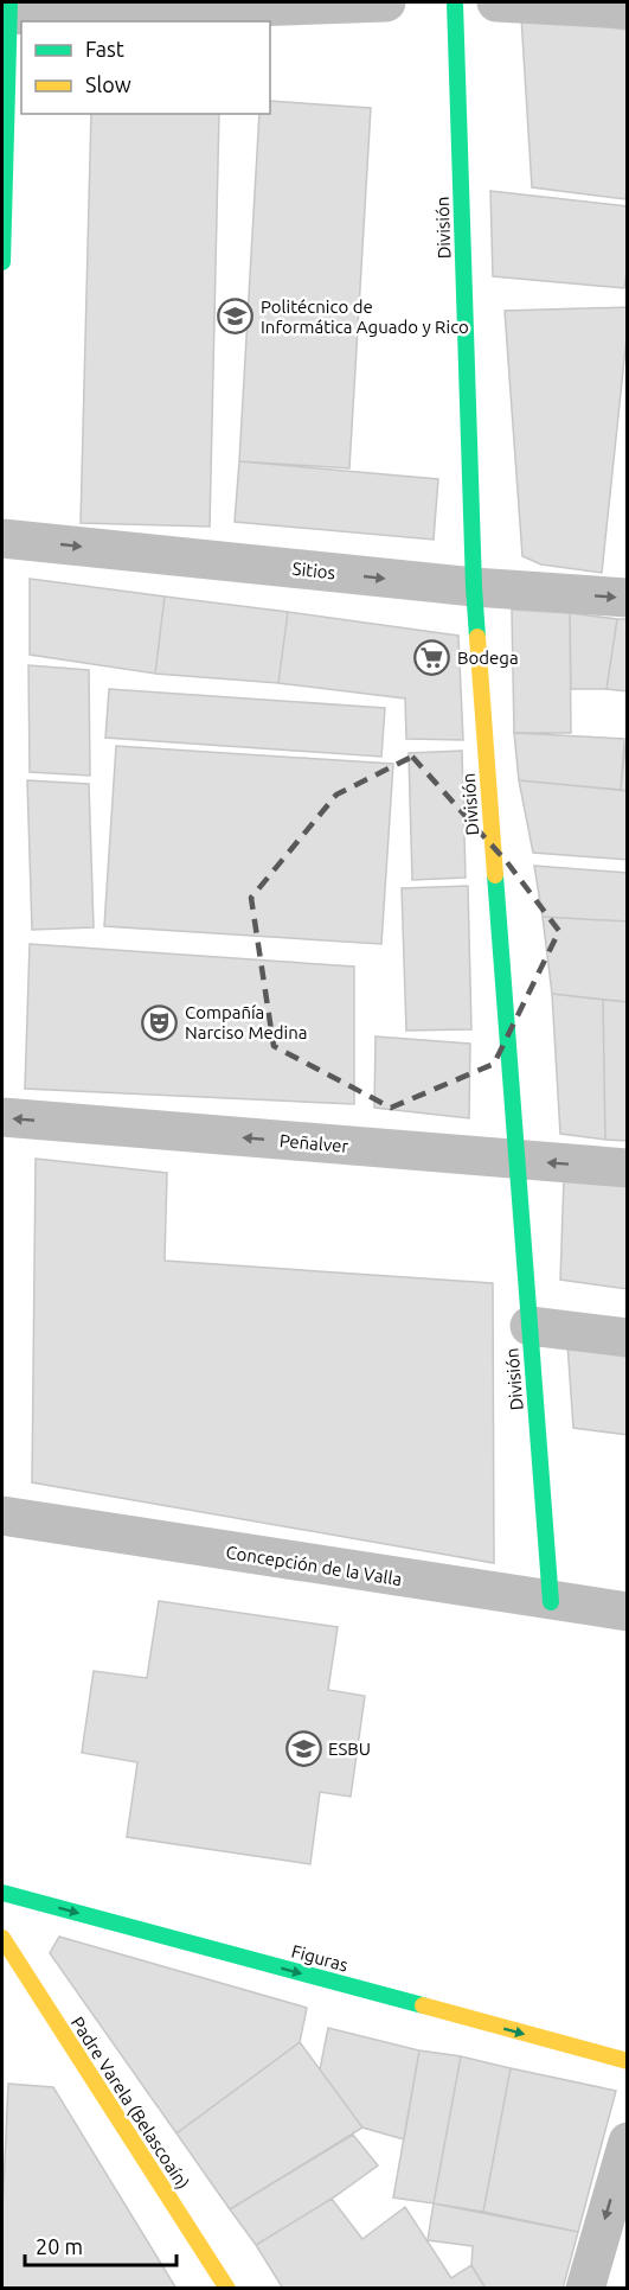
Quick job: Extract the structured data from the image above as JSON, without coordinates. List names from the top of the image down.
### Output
{
  "streets": {
    "street": [
      "División",
      "Sitios",
      "Peñalver",
      "Concepción de la Valla",
      "Figuras",
      "Padre Varela (Belascoaín)"
    ]
  },
  "crossings": [
    ["División", "Sitios"],
    ["División", "Peñalver"],
    ["División", "Concepción de la Valla"]
  ],
  "one_way": ["Sitios", "Peñalver", "Figuras"],
  "places": {
    "school or university": ["Politécnico de Informática Aguado y Rico", "ESBU"],
    "supermarket": ["Bodega"],
    "theatre": ["Compañía Narciso Medina"]
  },
  "legend": ["Fast", "Slow"],
  "scale_bar": "20 m"
}
